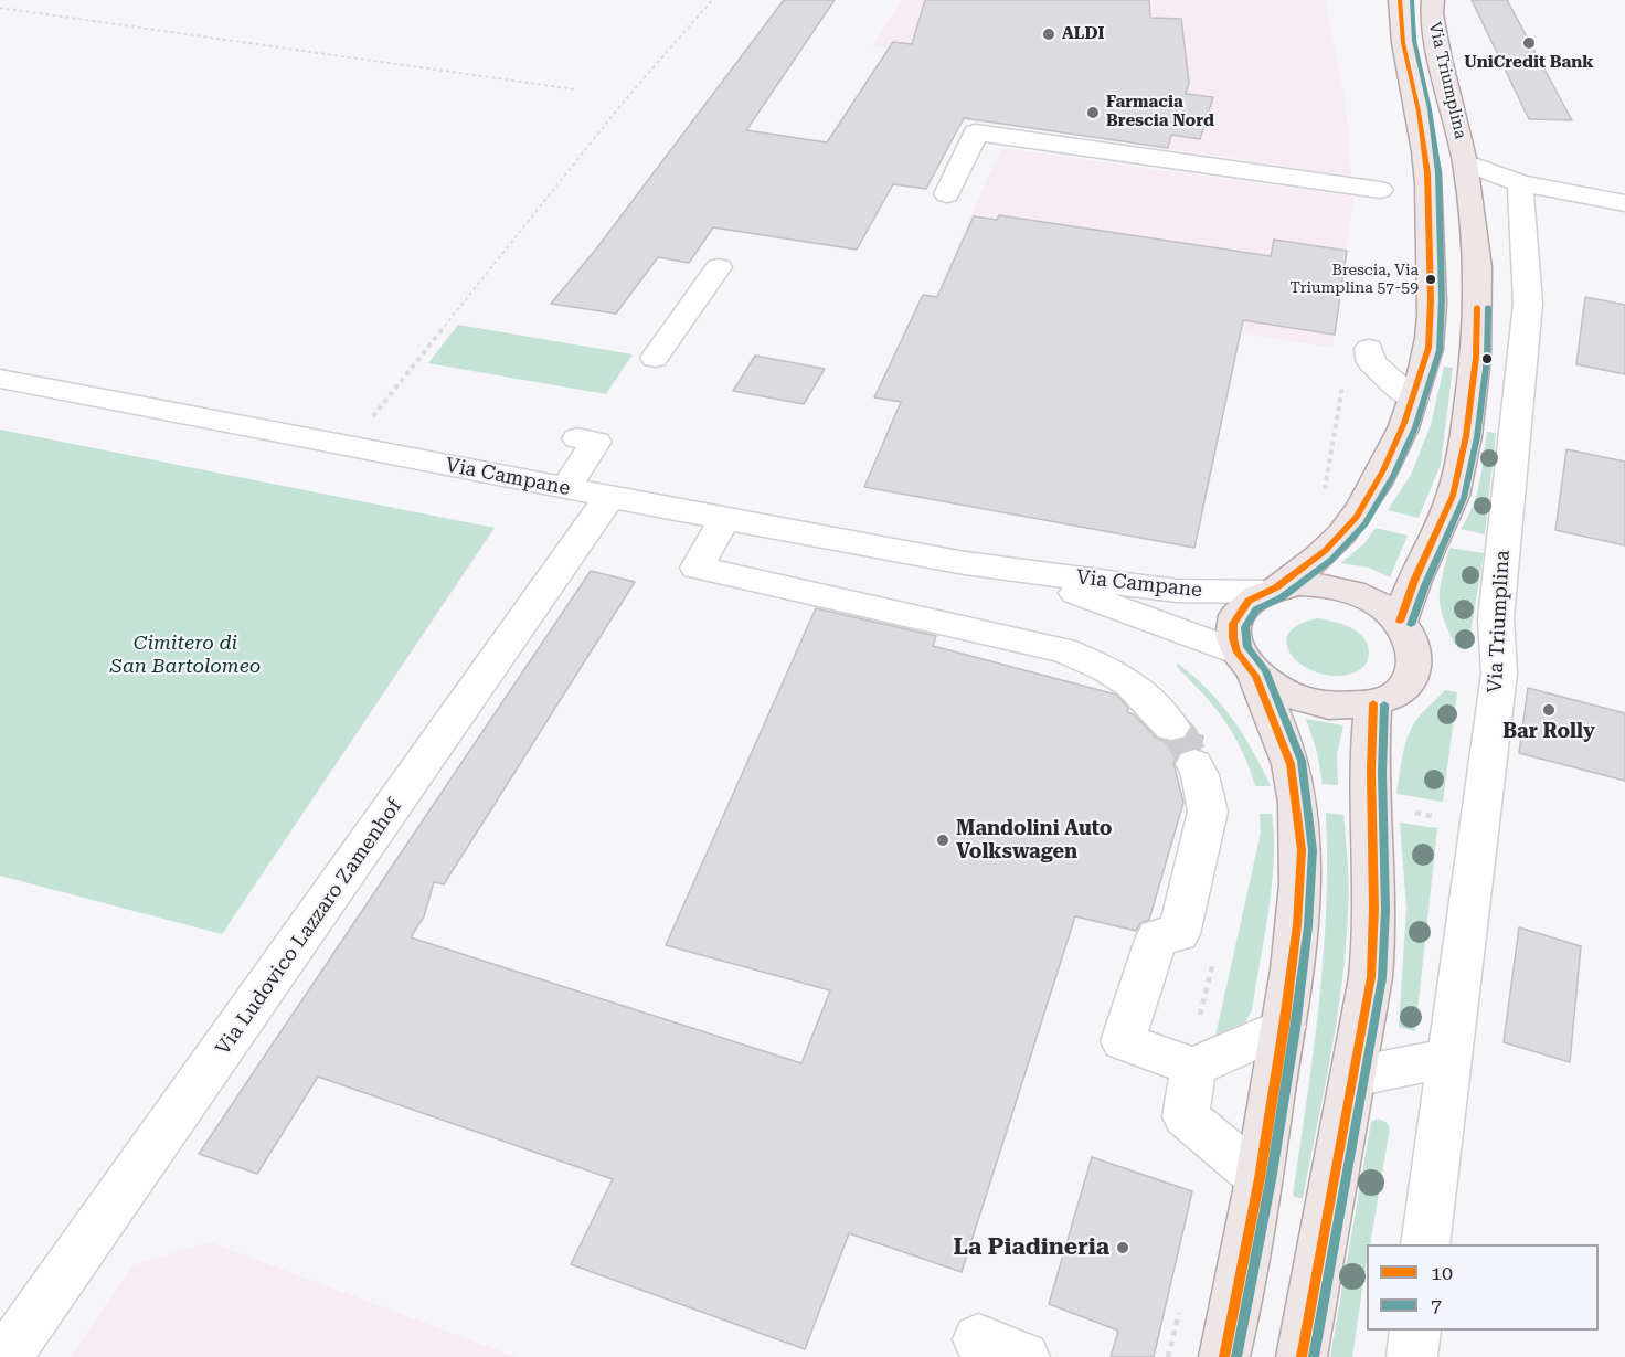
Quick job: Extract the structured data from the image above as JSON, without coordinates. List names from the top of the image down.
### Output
{
  "streets": {
    "main road": ["Via Triumplina"],
    "street": ["Via Campane", "Via Ludovico Lazzaro Zamenhof"]
  },
  "crossings": [
    ["Via Triumplina", "Via Campane"],
    ["Via Campane", "Via Ludovico Lazzaro Zamenhof"]
  ],
  "parks": ["Cimitero di San Bartolomeo"],
  "places": [
    "ALDI",
    "UniCredit Bank",
    "Farmacia Brescia Nord",
    "Brescia, Via Triumplina 57-59",
    "Bar Rolly",
    "Mandolini Auto Volkswagen",
    "La Piadineria"
  ],
  "lines": ["transit line 10", "transit line 7"],
  "legend": ["10", "7"]
}
